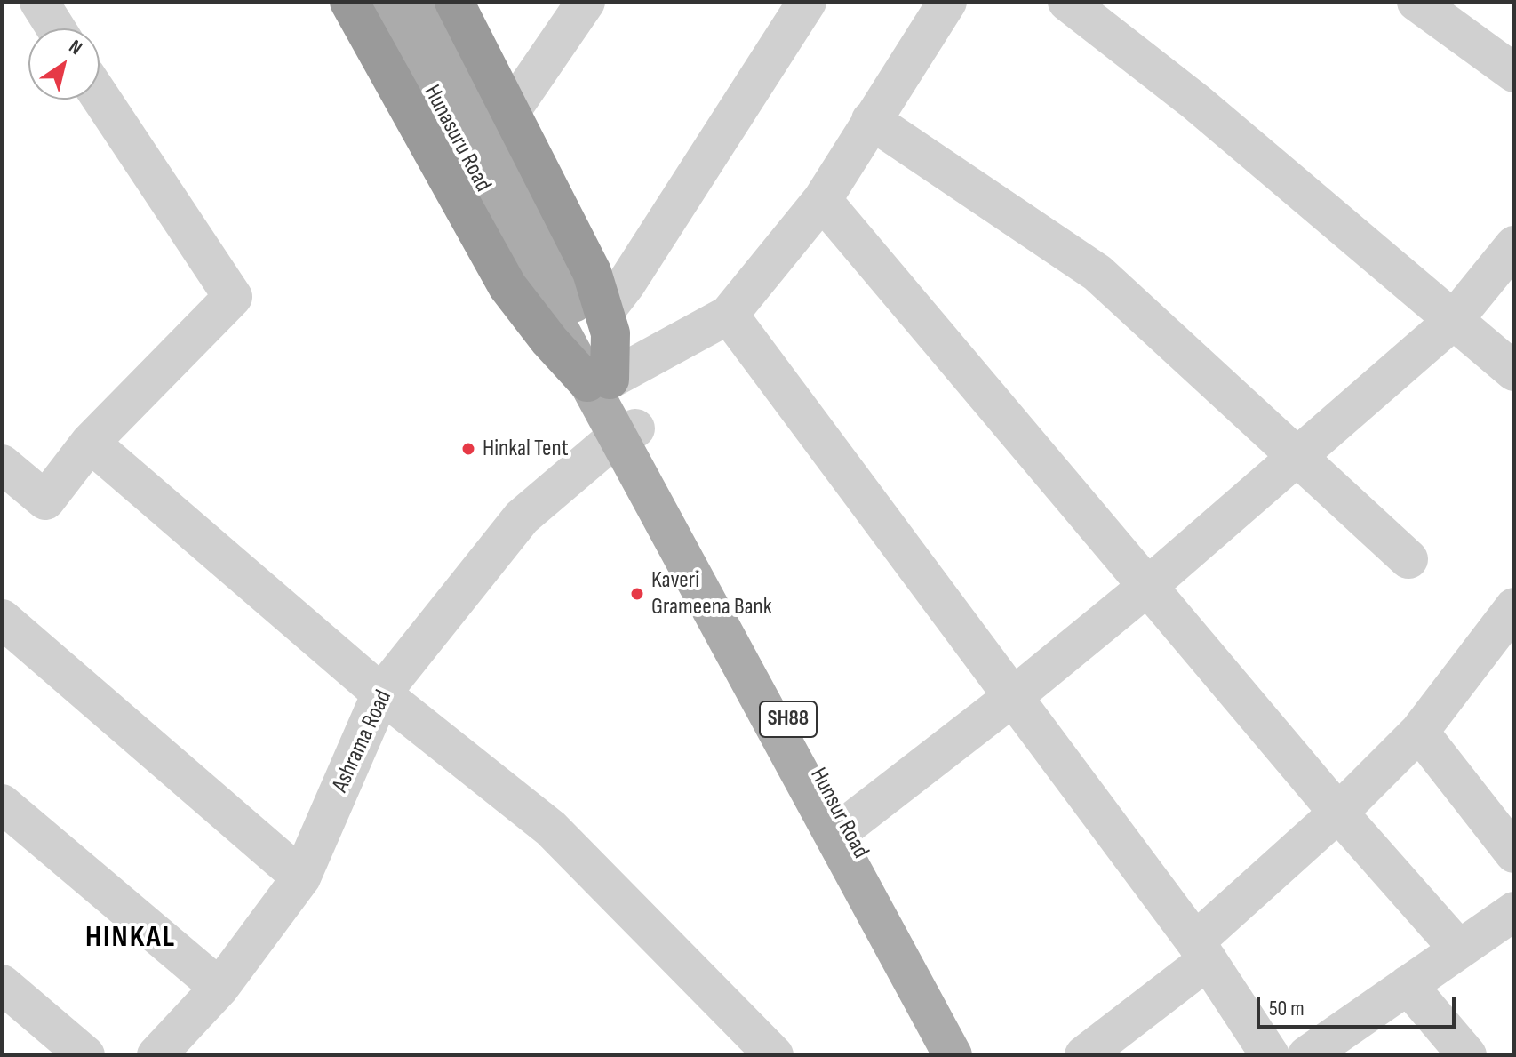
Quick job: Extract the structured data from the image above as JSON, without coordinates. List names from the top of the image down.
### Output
{
  "streets": {
    "main road": ["Hunasuru Road", "SH88", "Hunsur Road"],
    "street": ["Ashrama Road"]
  },
  "crossings": [
    ["Ashrama Road", "Hunsur Road"]
  ],
  "districts": ["HINKAL"],
  "places": ["Hinkal Tent", "Kaveri Grameena Bank"],
  "scale_bar": "50 m",
  "north": "top right"
}
